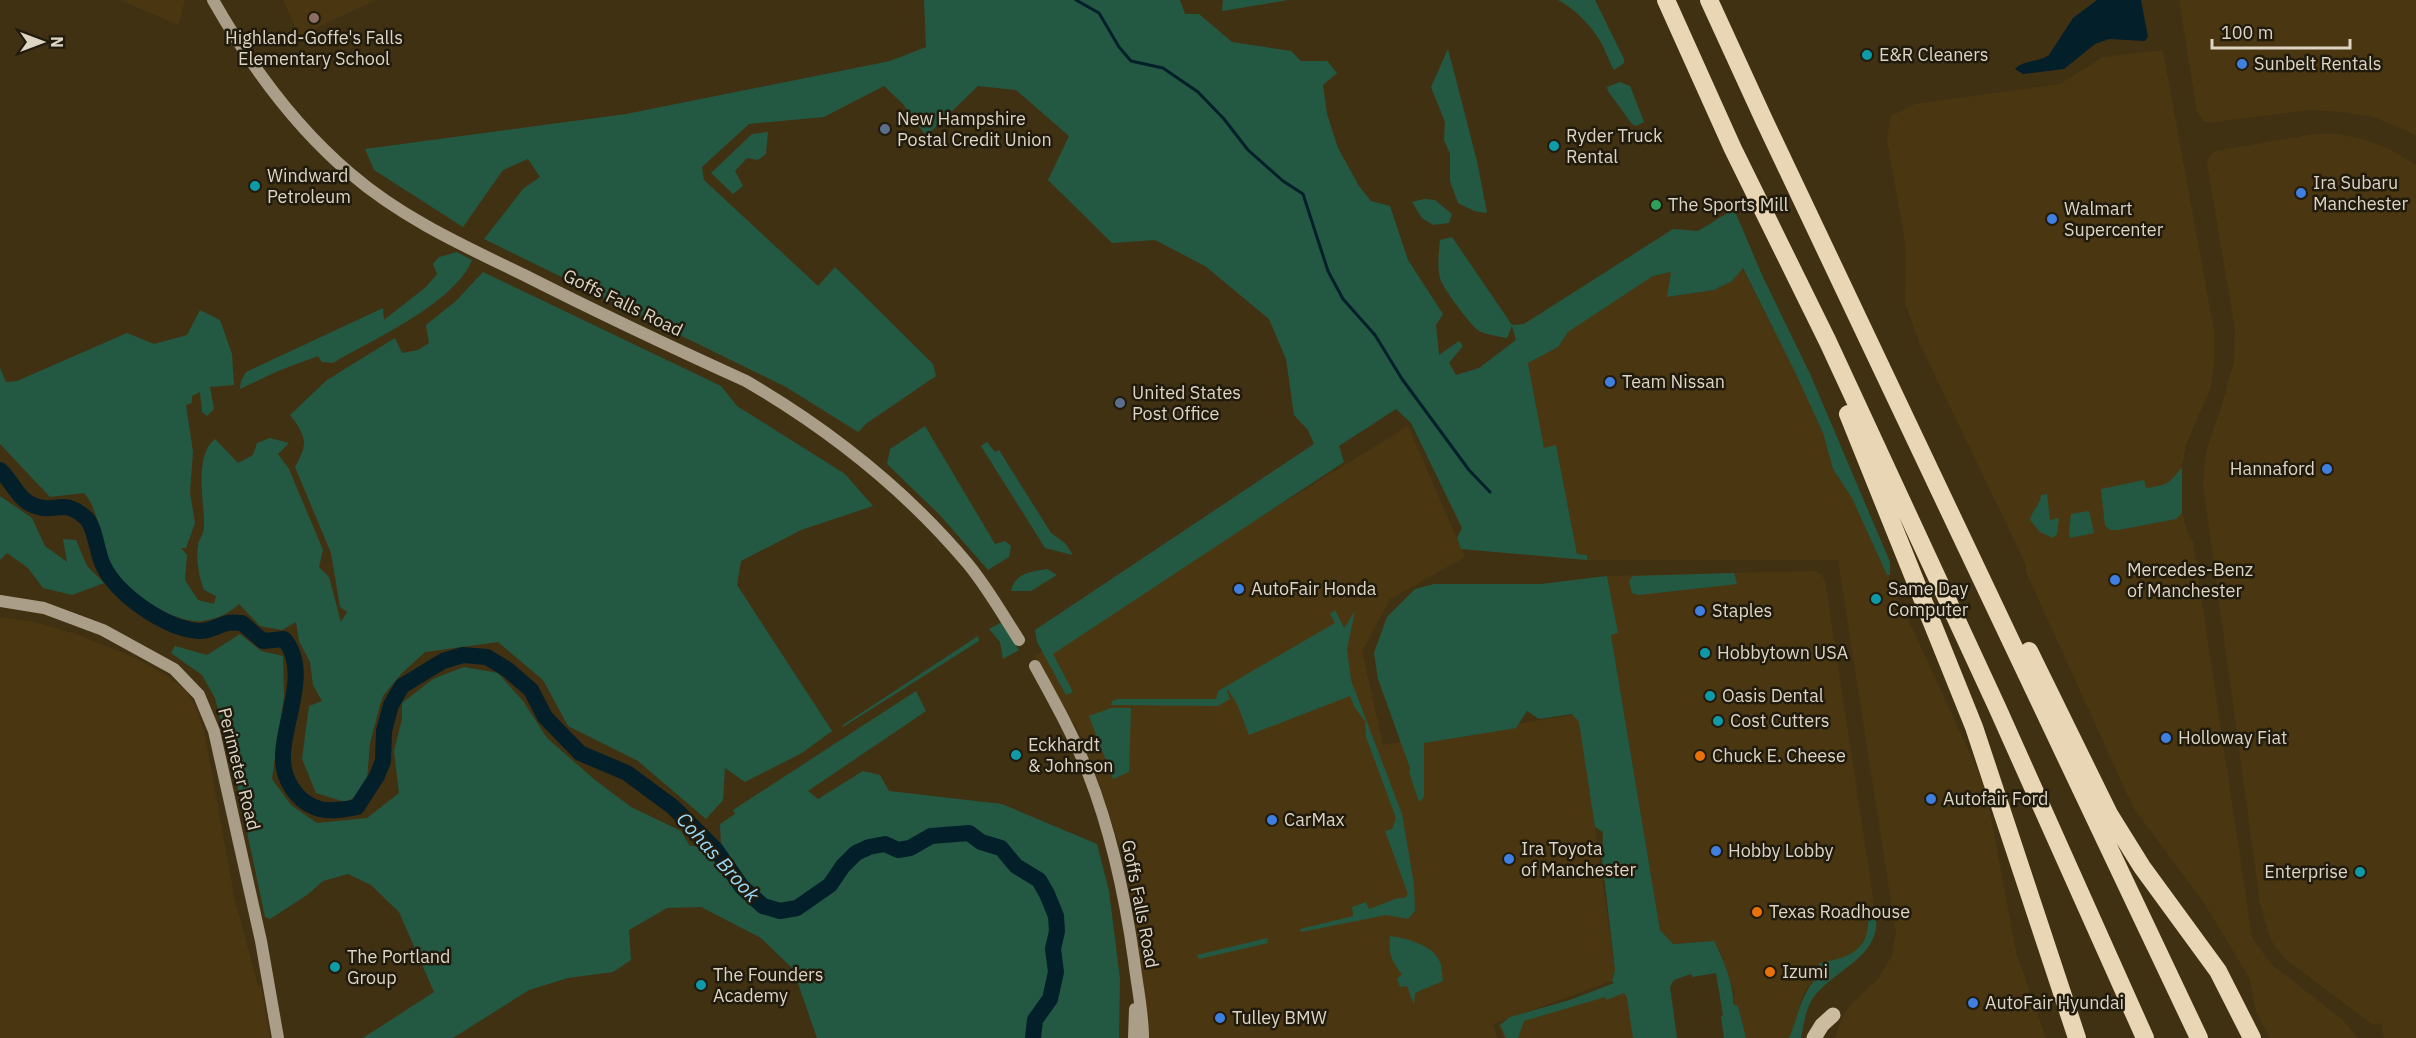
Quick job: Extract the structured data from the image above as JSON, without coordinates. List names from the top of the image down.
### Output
{
  "streets": {
    "street": ["Goffs Falls Road", "Perimeter Road"]
  },
  "water": ["Cohas Brook"],
  "places": [
    "Highland-Goffe's Falls Elementary School",
    "E&R Cleaners",
    "Sunbelt Rentals",
    "New Hampshire Postal Credit Union",
    "Ryder Truck Rental",
    "Windward Petroleum",
    "Ira Subaru Manchester",
    "The Sports Mill",
    "Walmart Supercenter",
    "Team Nissan",
    "United States Post Office",
    "Hannaford",
    "Mercedes-Benz of Manchester",
    "AutoFair Honda",
    "Same Day Computer",
    "Staples",
    "Hobbytown USA",
    "Oasis Dental",
    "Cost Cutters",
    "Holloway Fiat",
    "Eckhardt & Johnson",
    "Chuck E. Cheese",
    "Autofair Ford",
    "CarMax",
    "Hobby Lobby",
    "Ira Toyota of Manchester",
    "Enterprise",
    "Texas Roadhouse",
    "The Portland Group",
    "Izumi",
    "The Founders Academy",
    "AutoFair Hyundai",
    "Tulley BMW"
  ],
  "scale_bar": "100 m",
  "north": "right"
}
